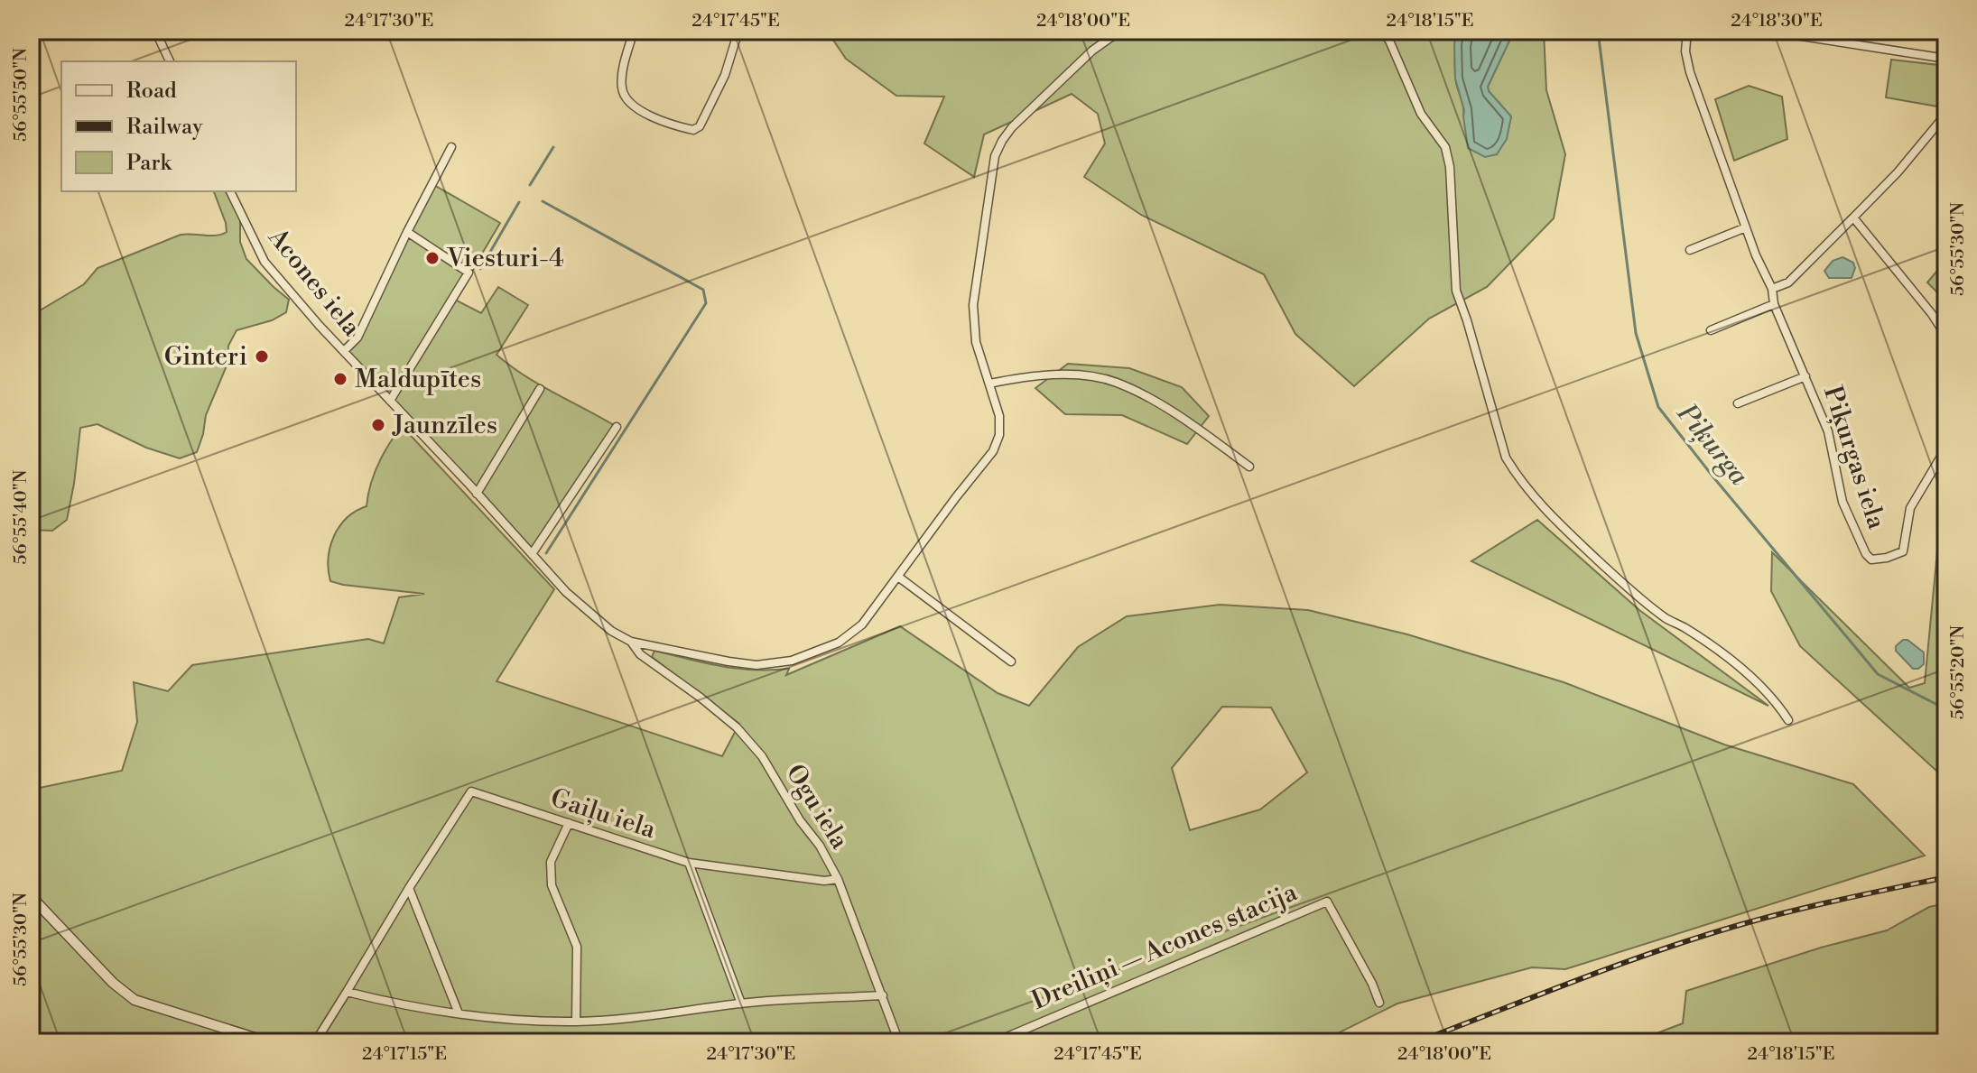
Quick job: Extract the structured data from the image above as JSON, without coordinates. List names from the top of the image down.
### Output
{
  "streets": {
    "street": [
      "Acones iela",
      "Piķurgas iela",
      "Ogu iela",
      "Gaiļu iela",
      "Dreiliņi — Acones stacija"
    ]
  },
  "crossings": [
    ["Acones iela", "Ogu iela"],
    ["Ogu iela", "Gaiļu iela"]
  ],
  "water": ["Piķurga"],
  "places": [
    "Viesturi-4",
    "Ginteri",
    "Maldupītes",
    "Jaunzīles"
  ],
  "legend": ["Road", "Railway", "Park"],
  "coordinates": [
    "24°17'30\"E",
    "24°17'45\"E",
    "24°18'00\"E",
    "24°18'15\"E",
    "24°18'30\"E",
    "56°55'50\"N",
    "56°55'30\"N",
    "56°55'40\"N",
    "56°55'20\"N",
    "24°17'15\"E"
  ]
}
